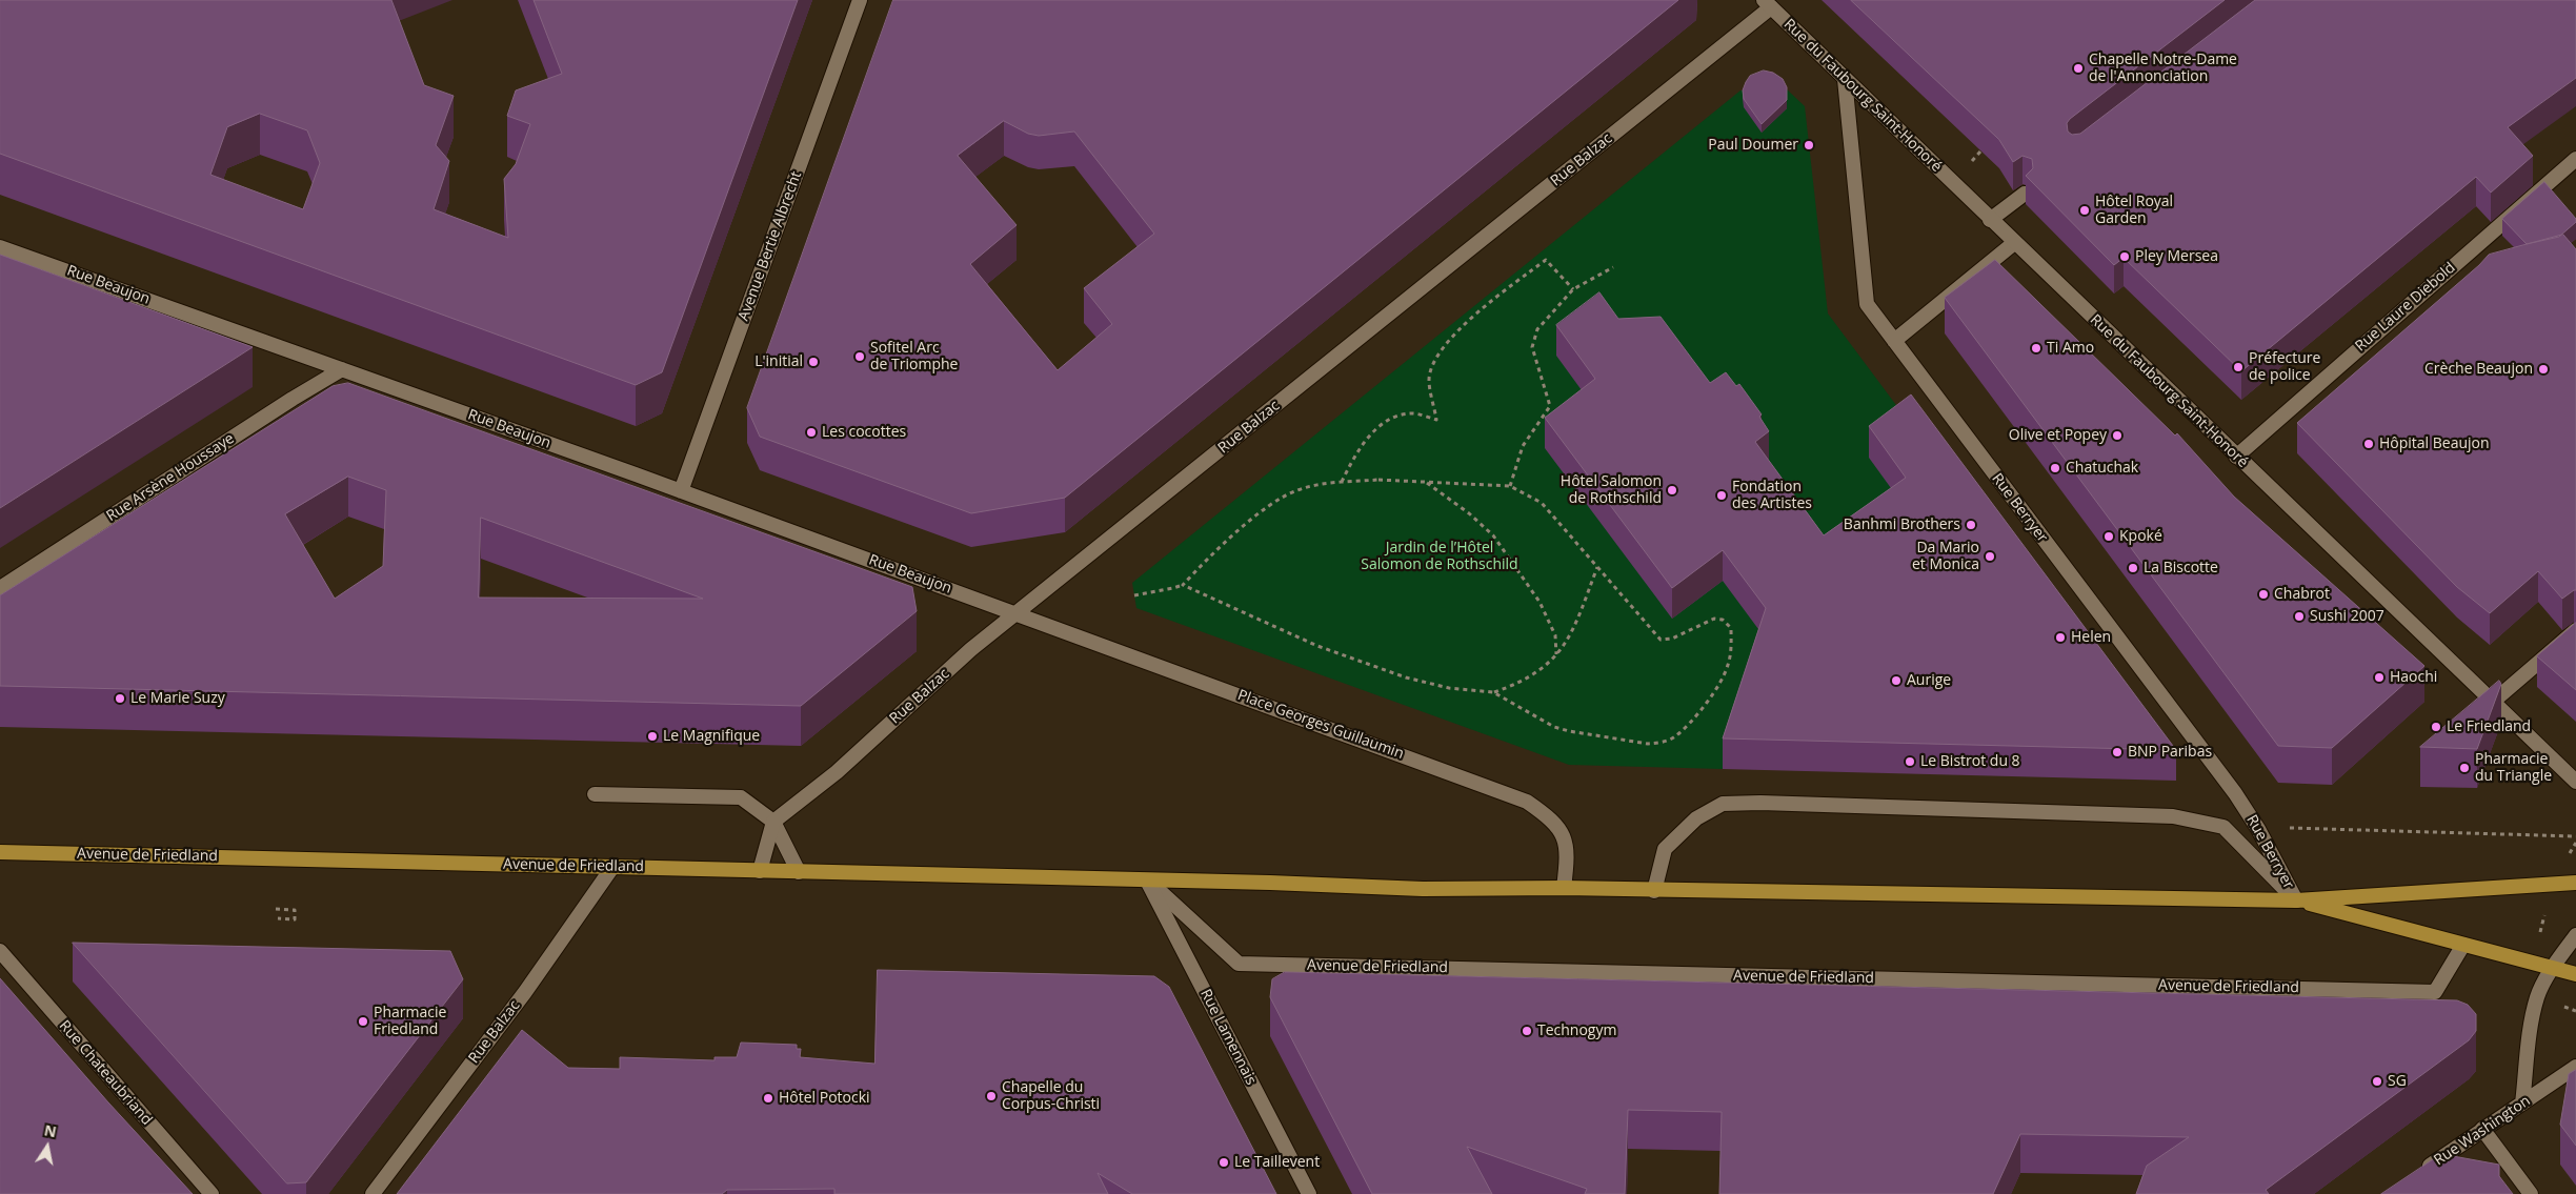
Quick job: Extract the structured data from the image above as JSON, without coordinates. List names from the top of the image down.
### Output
{
  "streets": {
    "main road": ["Avenue de Friedland"],
    "street": [
      "Rue du Faubourg Saint-Honoré",
      "Rue Balzac",
      "Avenue Bertie Albrecht",
      "Rue Beaujon",
      "Rue Laure Diebold",
      "Rue Arsène Houssaye",
      "Rue Berryer",
      "Place Georges Guillaumin",
      "Rue Lamennais",
      "Rue Chateaubriand",
      "Rue Washington"
    ]
  },
  "crossings": [
    ["Rue du Faubourg Saint-Honoré", "Rue Balzac"],
    ["Rue du Faubourg Saint-Honoré", "Rue Laure Diebold"],
    ["Rue du Faubourg Saint-Honoré", "Rue Berryer"],
    ["Rue Balzac", "Rue Beaujon"],
    ["Rue Balzac", "Place Georges Guillaumin"],
    ["Rue Balzac", "Avenue de Friedland"],
    ["Avenue Bertie Albrecht", "Rue Beaujon"],
    ["Rue Beaujon", "Rue Arsène Houssaye"],
    ["Rue Beaujon", "Place Georges Guillaumin"],
    ["Rue Berryer", "Avenue de Friedland"],
    ["Place Georges Guillaumin", "Avenue de Friedland"],
    ["Avenue de Friedland", "Rue Lamennais"]
  ],
  "parks": ["Jardin de l’Hôtel Salomon de Rothschild"],
  "places": [
    "Chapelle Notre-Dame de l'Annonciation",
    "Paul Doumer",
    "Hôtel Royal Garden",
    "Pley Mersea",
    "Ti Amo",
    "Sofitel Arc de Triomphe",
    "L'initial",
    "Préfecture de police",
    "Crèche Beaujon",
    "Les cocottes",
    "Olive et Popey",
    "Hôpital Beaujon",
    "Chatuchak",
    "Hôtel Salomon de Rothschild",
    "Fondation des Artistes",
    "Banhmi Brothers",
    "Kpoké",
    "Da Mario et Monica",
    "La Biscotte",
    "Chabrot",
    "Sushi 2007",
    "Helen",
    "Haochi",
    "Aurige",
    "Le Marie Suzy",
    "Le Friedland",
    "Le Magnifique",
    "BNP Paribas",
    "Le Bistrot du 8",
    "Pharmacie du Triangle",
    "Pharmacie Friedland",
    "Technogym",
    "SG",
    "Chapelle du Corpus-Christi",
    "Hôtel Potocki",
    "Le Taillevent"
  ],
  "north": "top"
}
